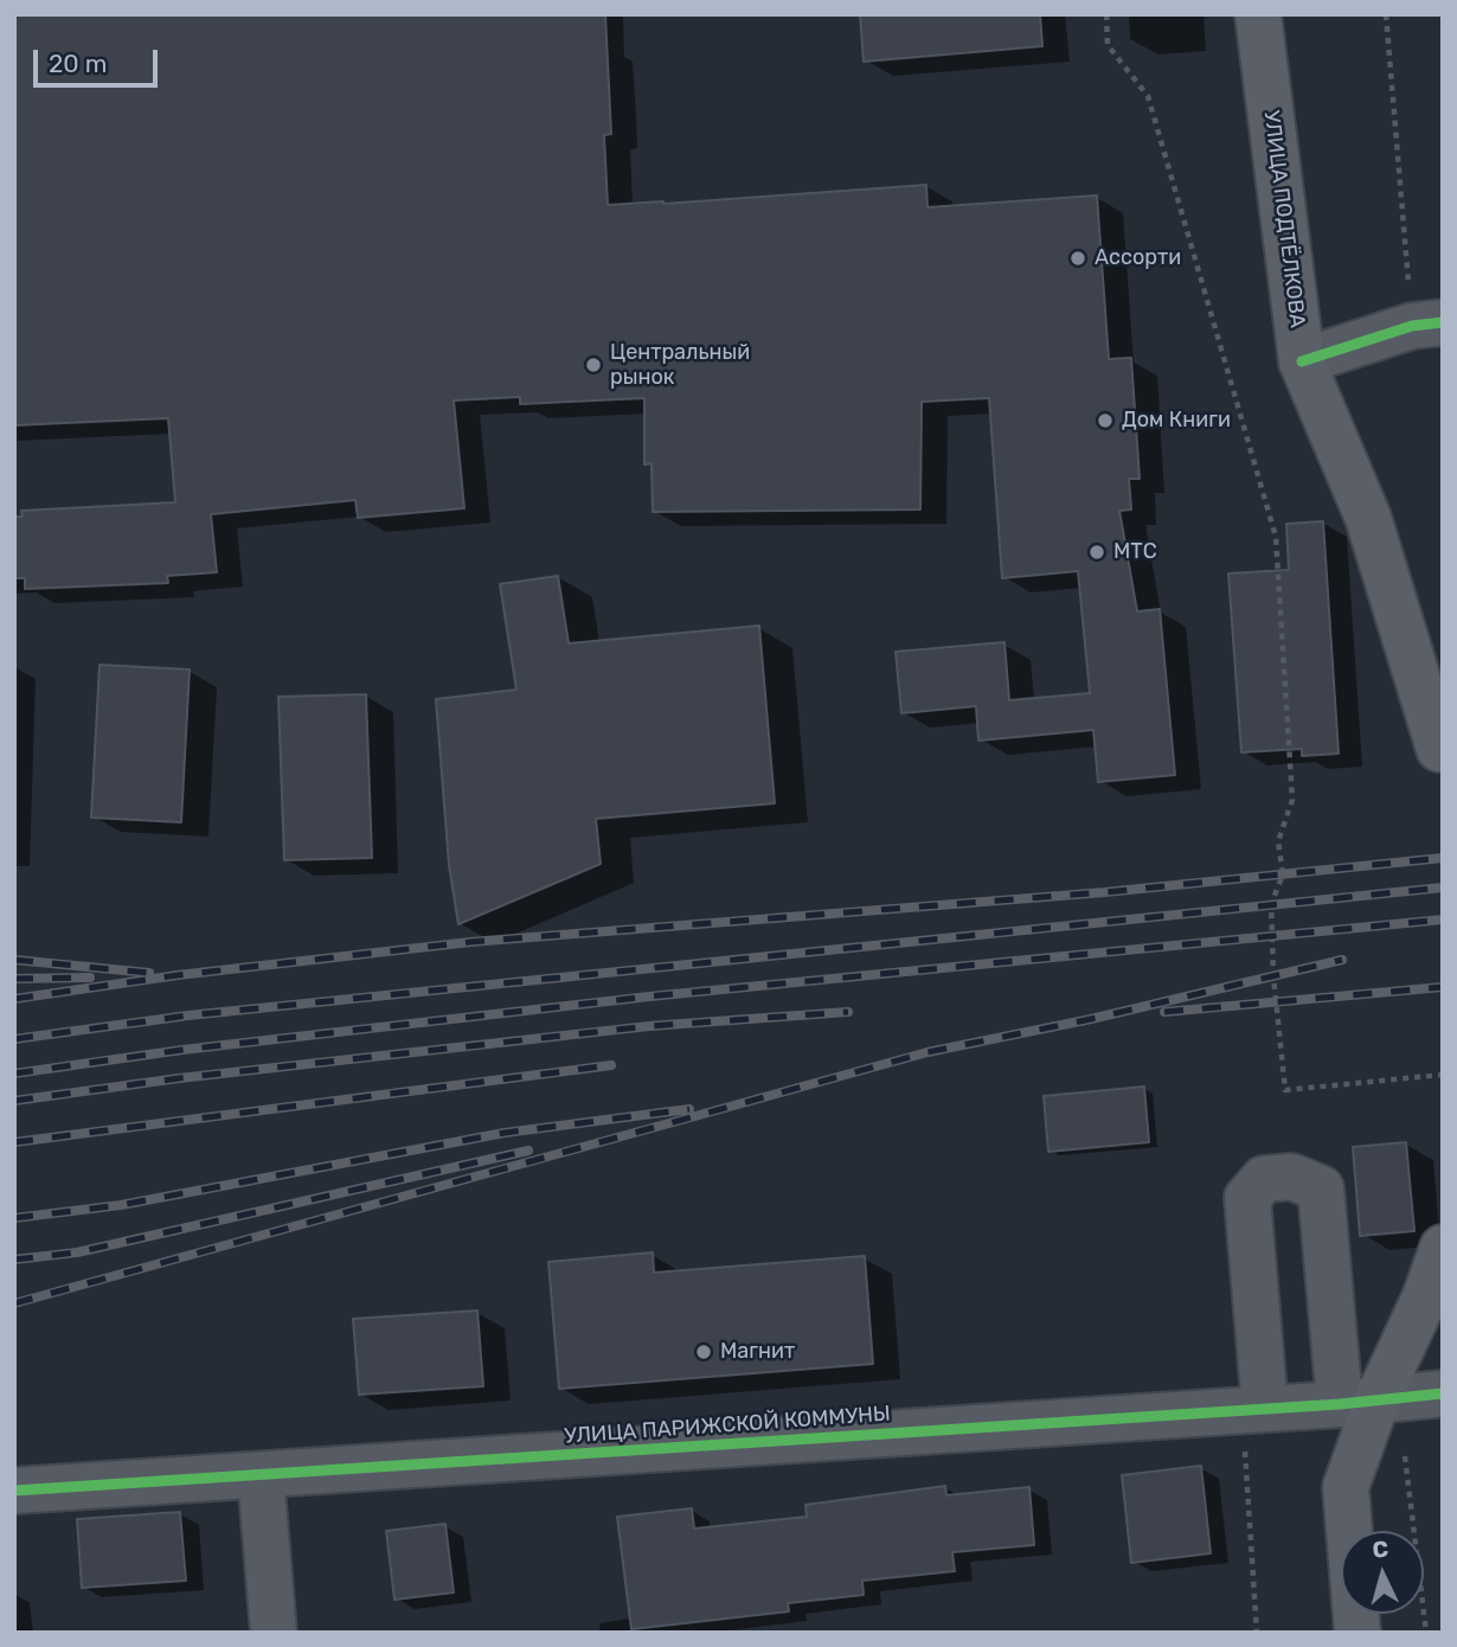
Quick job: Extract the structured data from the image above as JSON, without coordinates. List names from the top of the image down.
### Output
{
  "streets": {
    "main road": ["УЛИЦА ПОДТЁЛКОВА"],
    "street": ["УЛИЦА ПАРИЖСКОЙ КОММУНЫ"]
  },
  "places": [
    "Ассорти",
    "Центральный рынок",
    "Дом Книги",
    "МТС",
    "Магнит"
  ],
  "scale_bar": "20 m",
  "north": "top"
}
